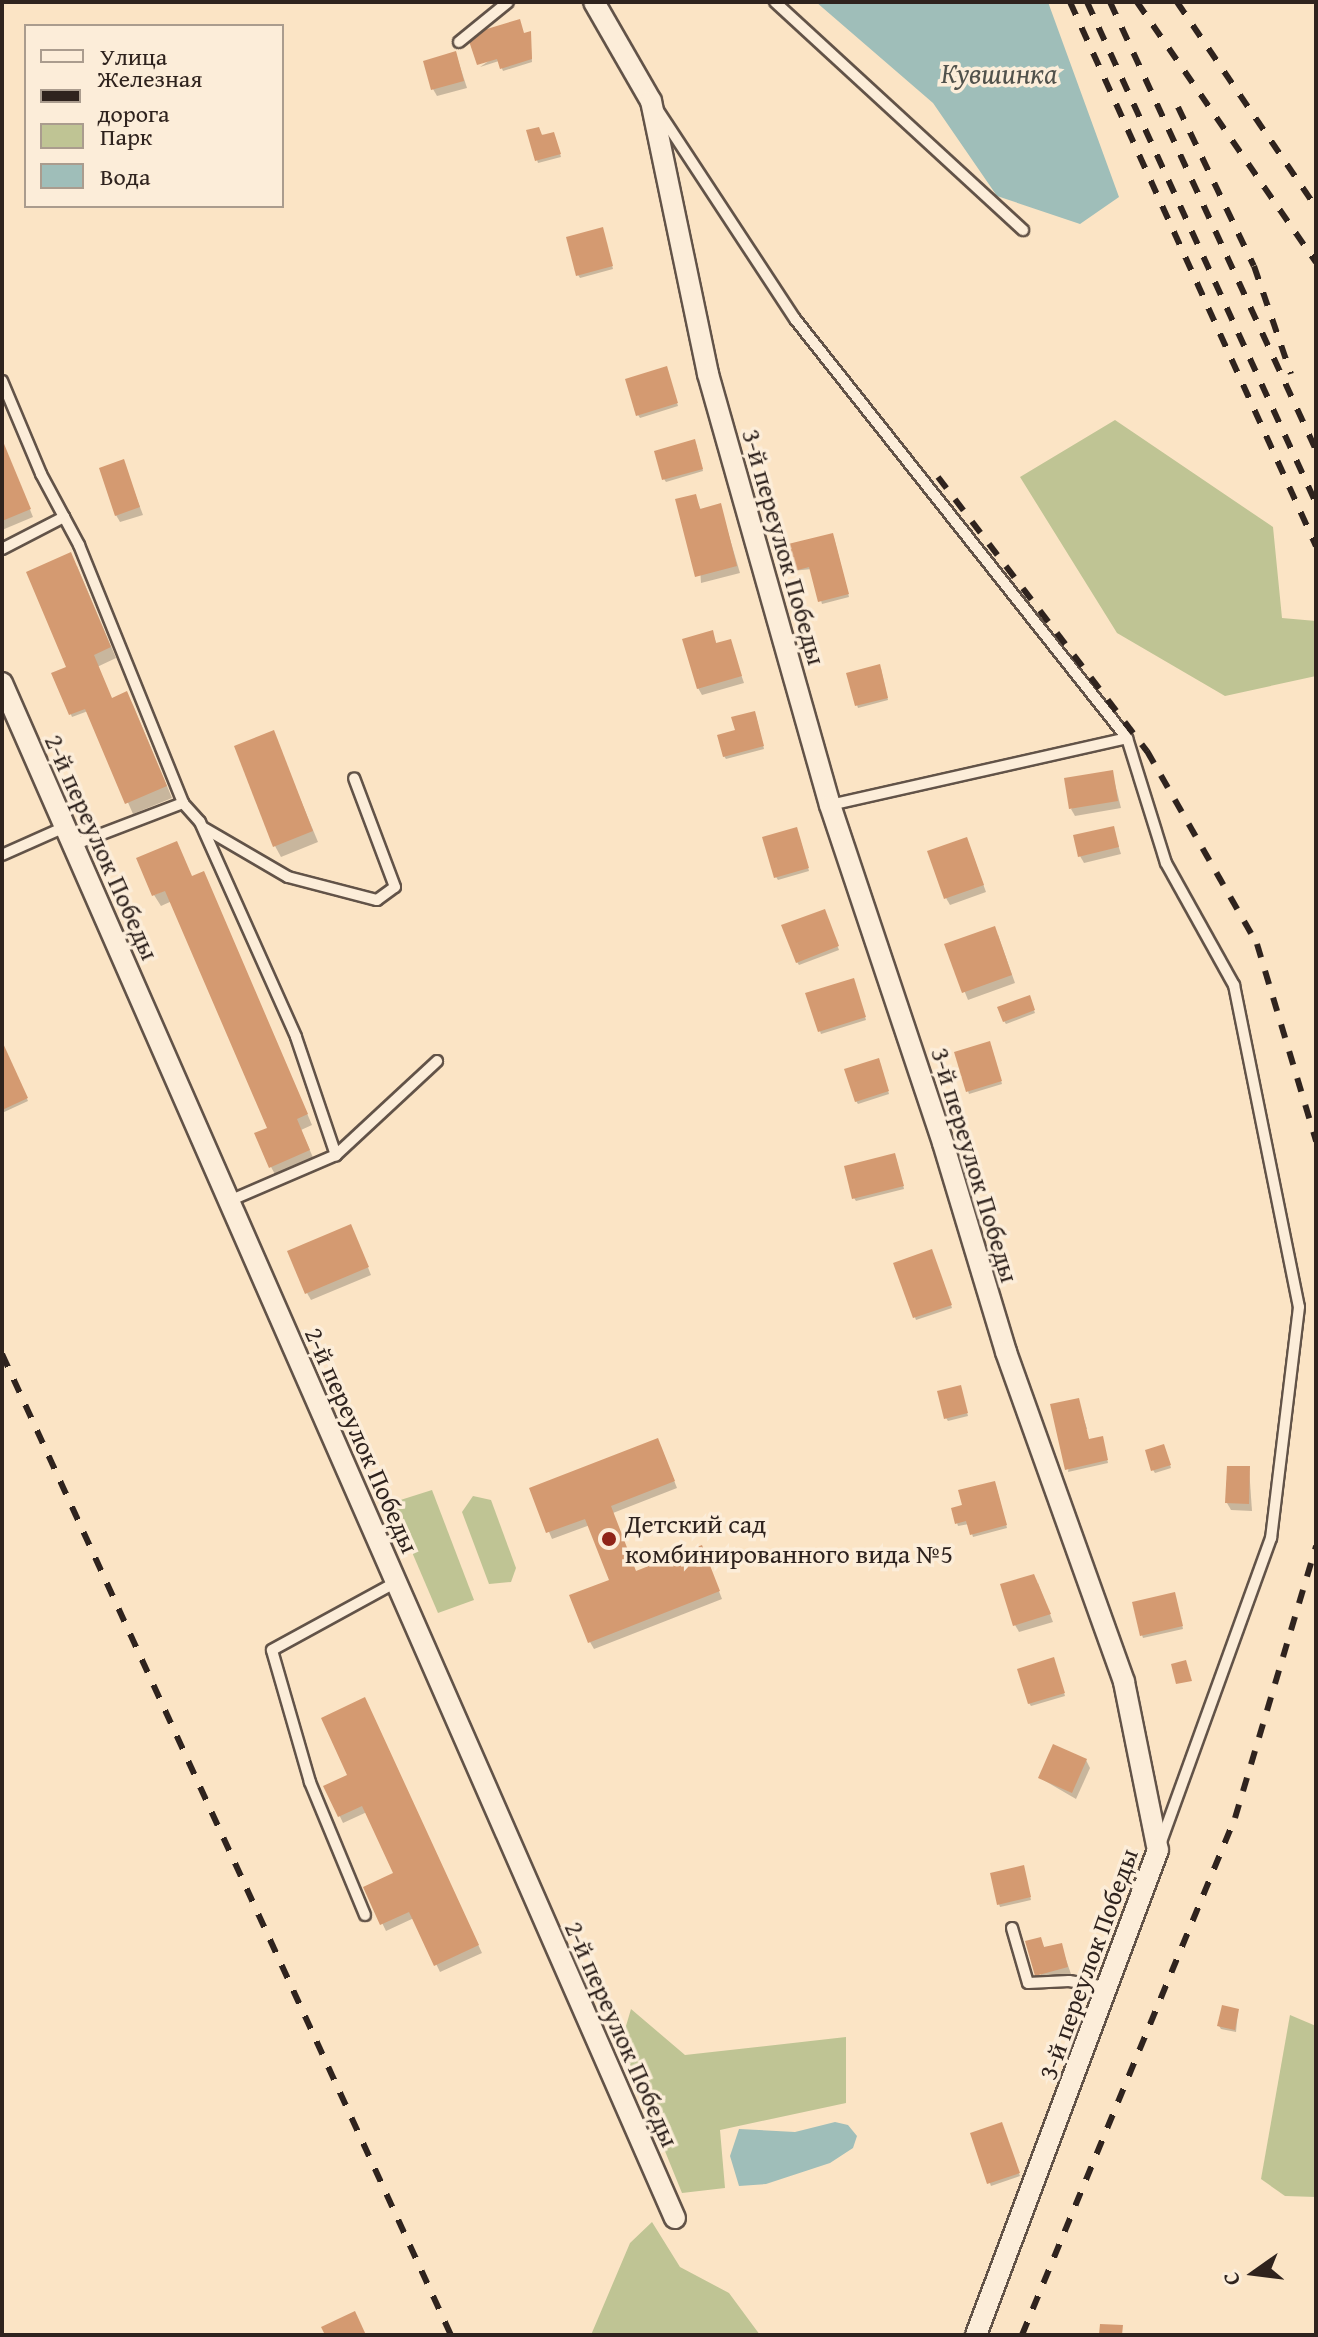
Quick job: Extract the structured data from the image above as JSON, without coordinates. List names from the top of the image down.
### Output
{
  "streets": {
    "street": ["3-й переулок Победы", "2-й переулок Победы"]
  },
  "water": ["Кувшинка"],
  "places": ["Детский сад комбинированного вида №5"],
  "legend": [
    "Улица",
    "Железная дорога",
    "Парк",
    "Вода"
  ],
  "north": "left"
}
